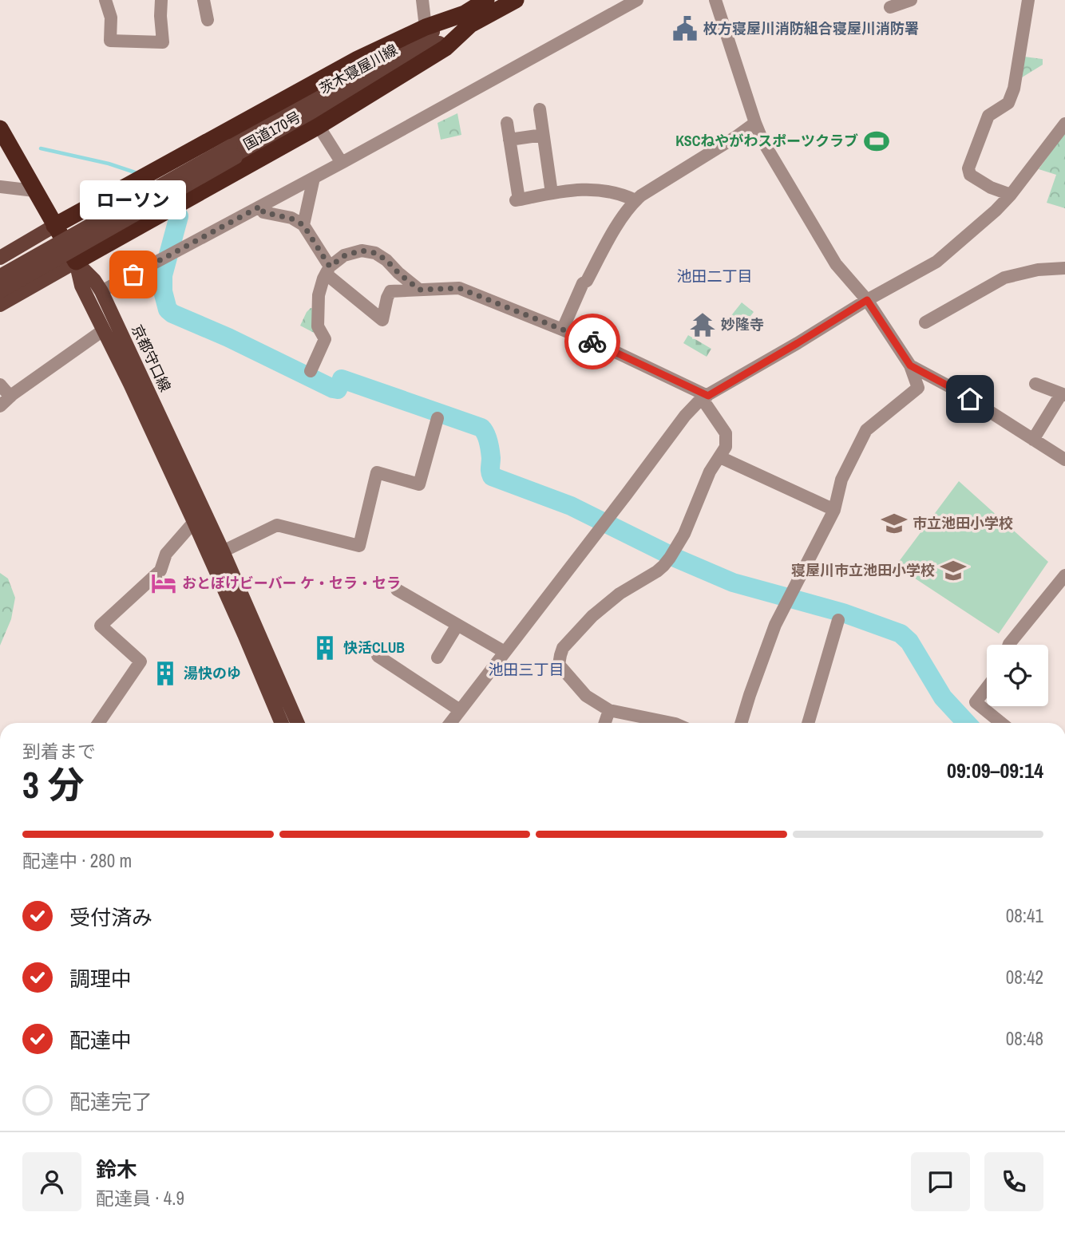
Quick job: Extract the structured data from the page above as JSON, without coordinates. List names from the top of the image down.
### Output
{
  "streets": {
    "highway": ["国道170号"],
    "main road": ["茨木寝屋川線", "京都守口線"]
  },
  "crossings": [
    ["茨木寝屋川線", "国道170号"],
    ["国道170号", "京都守口線"]
  ],
  "districts": ["池田二丁目", "池田三丁目"],
  "places": {
    "public building": ["枚方寝屋川消防組合寝屋川消防署"],
    "sports": ["KSCねやがわスポーツクラブ"],
    "other": ["ローソン"],
    "temple": ["妙隆寺"],
    "school or university": ["市立池田小学校", "寝屋川市立池田小学校"],
    "hotel": ["おとぼけビーバー ケ・セラ・セラ"],
    "building": ["快活CLUB", "湯快のゆ"]
  },
  "page": {
    "bubble": "ローソン",
    "heading": ["3 分", "到着まで", "09:09–09:14"],
    "panel": ["鈴木", "配達員 · 4.9"],
    "bar": "配達中 · 280 m",
    "list": [
      ["受付済み", "08:41"],
      ["調理中", "08:42"],
      ["配達中", "08:48"],
      "配達完了"
    ]
  }
}
